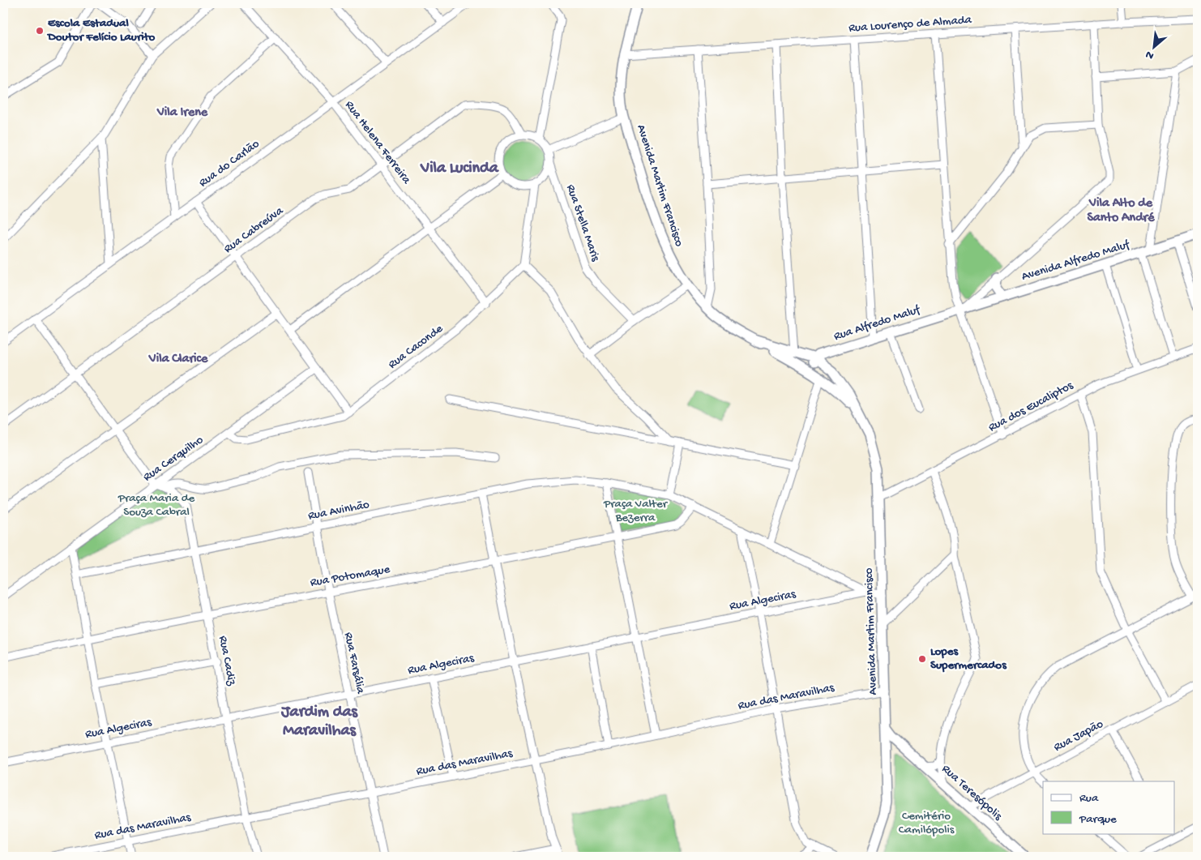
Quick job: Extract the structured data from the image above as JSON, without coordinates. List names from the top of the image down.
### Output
{
  "streets": {
    "main road": [
      "Avenida Martim Francisco",
      "Avenida Alfredo Maluf",
      "Rua Alfredo Maluf",
      "Rua Teresópolis"
    ],
    "street": [
      "Rua Lourenço de Almada",
      "Rua Helena Ferreira",
      "Rua do Carlão",
      "Rua Stella Maris",
      "Rua Cabreúva",
      "Rua Caconde",
      "Rua dos Eucaliptos",
      "Rua Cerquilho",
      "Rua Avinhão",
      "Rua Potomaque",
      "Rua Algeciras",
      "Rua Cadiz",
      "Rua Farsália",
      "Rua das Maravilhas",
      "Rua Japão"
    ]
  },
  "crossings": [
    ["Rua Lourenço de Almada", "Avenida Martim Francisco"],
    ["Rua Helena Ferreira", "Rua do Carlão"],
    ["Rua Helena Ferreira", "Rua Cabreúva"],
    ["Rua Helena Ferreira", "Rua Caconde"],
    ["Avenida Martim Francisco", "Rua Alfredo Maluf"],
    ["Avenida Martim Francisco", "Rua dos Eucaliptos"],
    ["Avenida Martim Francisco", "Rua Algeciras"],
    ["Avenida Martim Francisco", "Rua das Maravilhas"],
    ["Avenida Martim Francisco", "Rua Teresópolis"],
    ["Rua Stella Maris", "Rua Cabreúva"],
    ["Avenida Alfredo Maluf", "Rua Alfredo Maluf"],
    ["Rua Caconde", "Rua Cerquilho"],
    ["Rua Cerquilho", "Rua Cadiz"],
    ["Rua Avinhão", "Rua Potomaque"],
    ["Rua Avinhão", "Rua Algeciras"],
    ["Rua Avinhão", "Rua Cadiz"],
    ["Rua Avinhão", "Rua Farsália"],
    ["Rua Potomaque", "Rua Cadiz"],
    ["Rua Potomaque", "Rua Farsália"],
    ["Rua Algeciras", "Rua Cadiz"],
    ["Rua Algeciras", "Rua Farsália"],
    ["Rua Cadiz", "Rua das Maravilhas"],
    ["Rua Farsália", "Rua das Maravilhas"],
    ["Rua Japão", "Rua Teresópolis"]
  ],
  "districts": [
    "Vila Irene",
    "Vila Lucinda",
    "Vila Alto de Santo André",
    "Vila Clarice",
    "Jardim das Maravilhas"
  ],
  "parks": ["Praça Maria de Souza Cabral", "Praça Valter Bezerra", "Cemitério Camilópolis"],
  "places": ["Escola Estadual Doutor Felício Laurito", "Lopes Supermercados"],
  "legend": ["Rua", "Parque"],
  "north": "bottom left"
}
